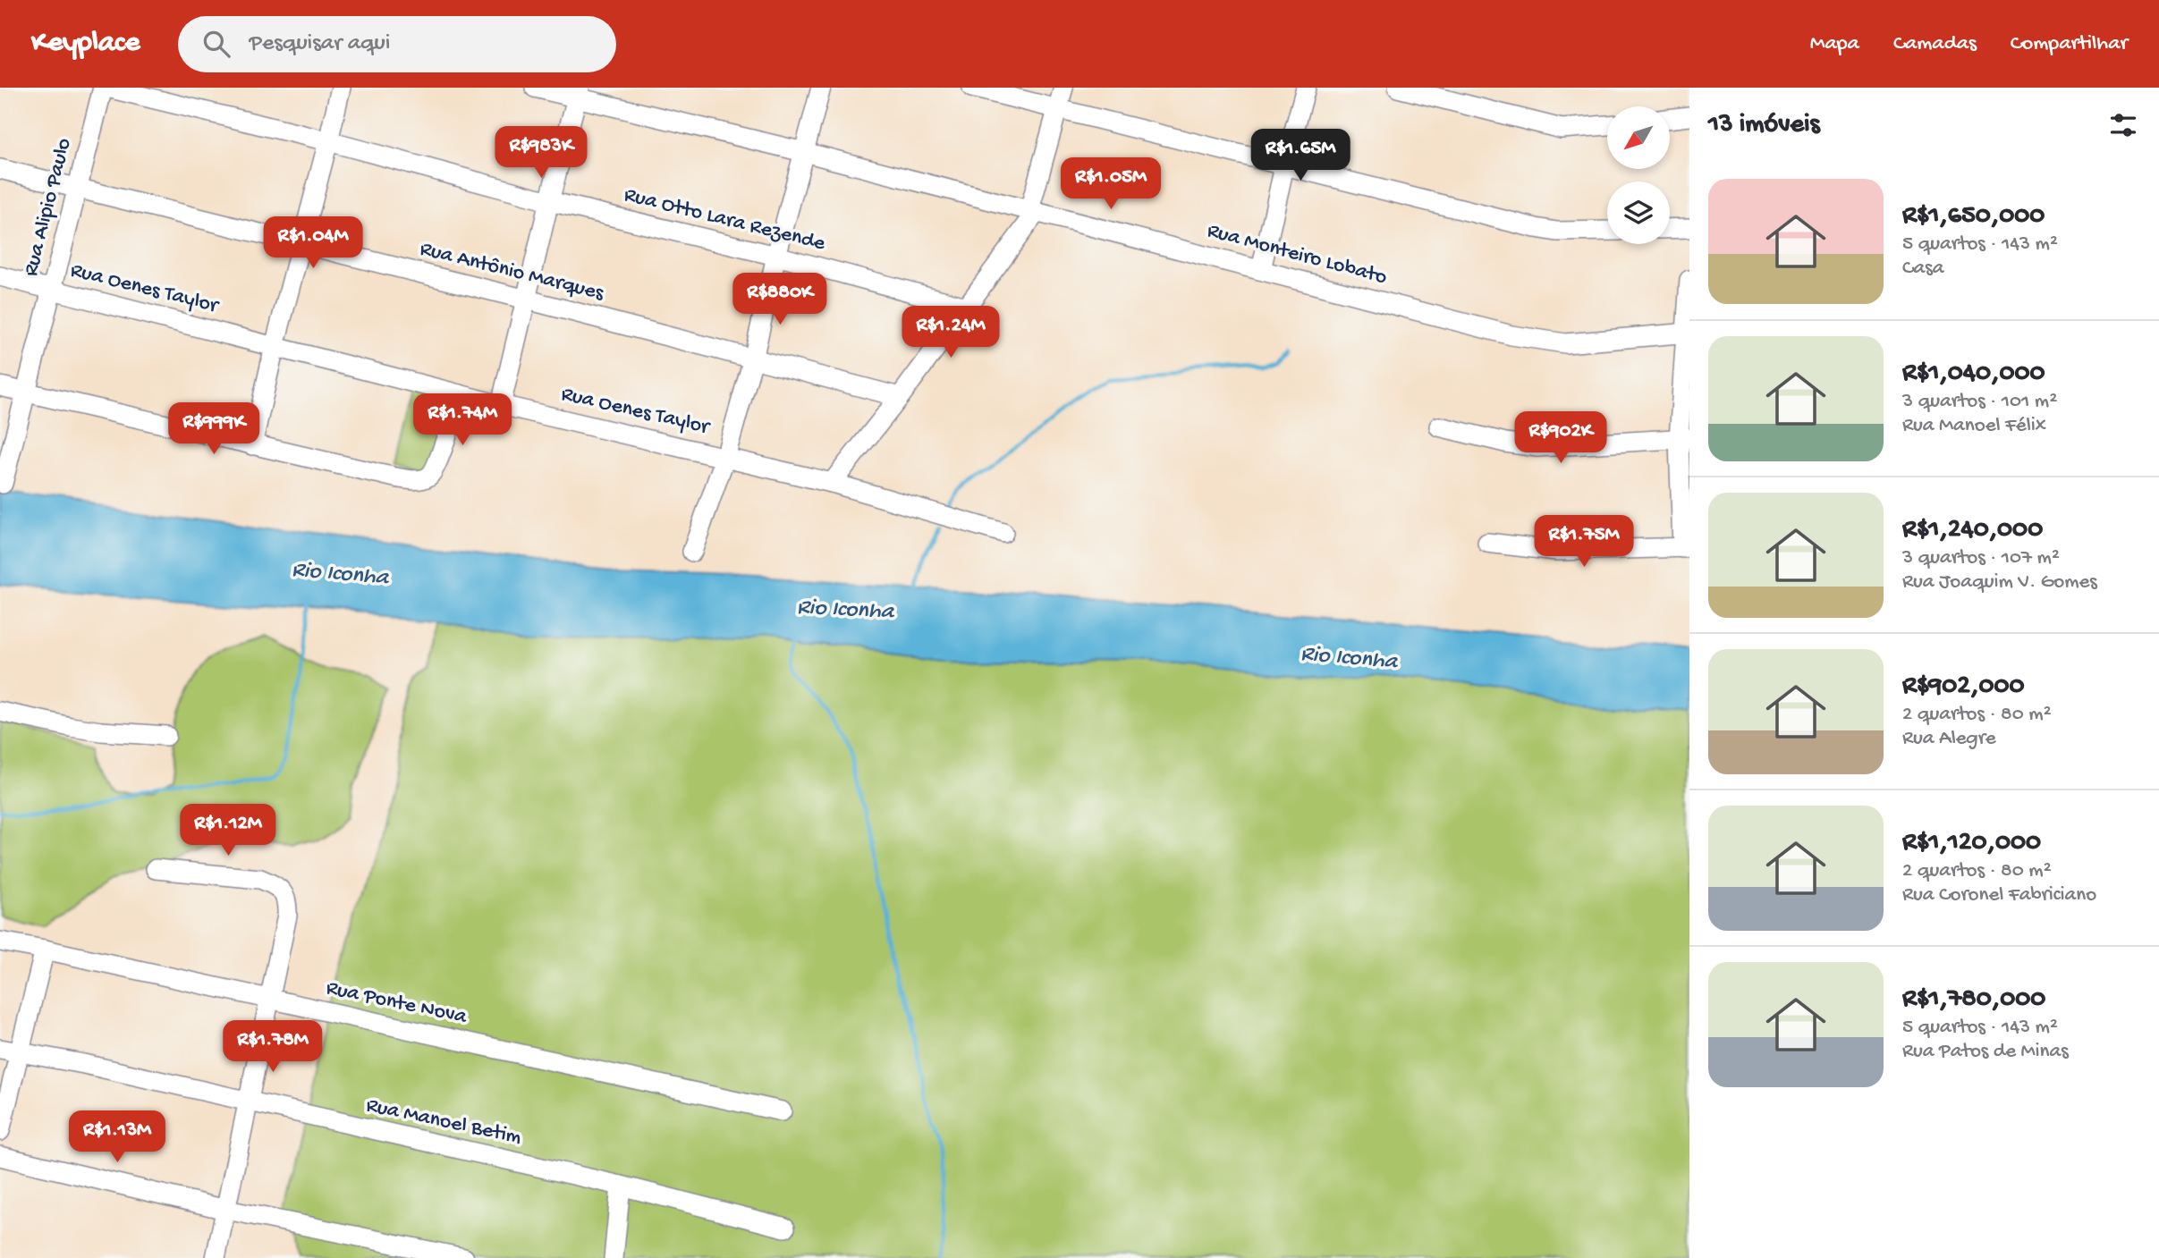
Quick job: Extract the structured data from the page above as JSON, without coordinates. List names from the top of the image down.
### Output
{
  "streets": {
    "street": [
      "Rua Alipio Paulo",
      "Rua Otto Lara Rezende",
      "Rua Monteiro Lobato",
      "Rua Antônio Marques",
      "Rua Oenes Taylor",
      "Rua Ponte Nova",
      "Rua Manoel Betim"
    ]
  },
  "crossings": [
    ["Rua Alipio Paulo", "Rua Otto Lara Rezende"],
    ["Rua Alipio Paulo", "Rua Antônio Marques"],
    ["Rua Alipio Paulo", "Rua Oenes Taylor"]
  ],
  "water": ["Rio Iconha"],
  "north": "bottom left",
  "page": {
    "header": "Keyplace",
    "search": "Pesquisar aqui",
    "nav": ["Mapa", "Camadas", "Compartilhar"],
    "heading": "13 imóveis",
    "price": [
      "R$983K",
      "R$1.65M",
      "R$1.05M",
      "R$1.04M",
      "R$880K",
      "R$1.24M",
      "R$1.74M",
      "R$999K",
      "R$902K",
      "R$1.75M",
      "R$1.12M",
      "R$1.78M",
      "R$1.13M"
    ],
    "list": [
      {
        "name": "R$1,650,000",
        "note": "5 quartos · 143 m² · Casa"
      },
      {
        "name": "R$1,040,000",
        "note": "3 quartos · 101 m² · Rua Manoel Félix"
      },
      {
        "name": "R$1,240,000",
        "note": "3 quartos · 107 m² · Rua Joaquim V. Gomes"
      },
      {
        "name": "R$902,000",
        "note": "2 quartos · 80 m² · Rua Alegre"
      },
      {
        "name": "R$1,120,000",
        "note": "2 quartos · 80 m² · Rua Coronel Fabriciano"
      },
      {
        "name": "R$1,780,000",
        "note": "5 quartos · 143 m² · Rua Patos de Minas"
      }
    ]
  }
}
